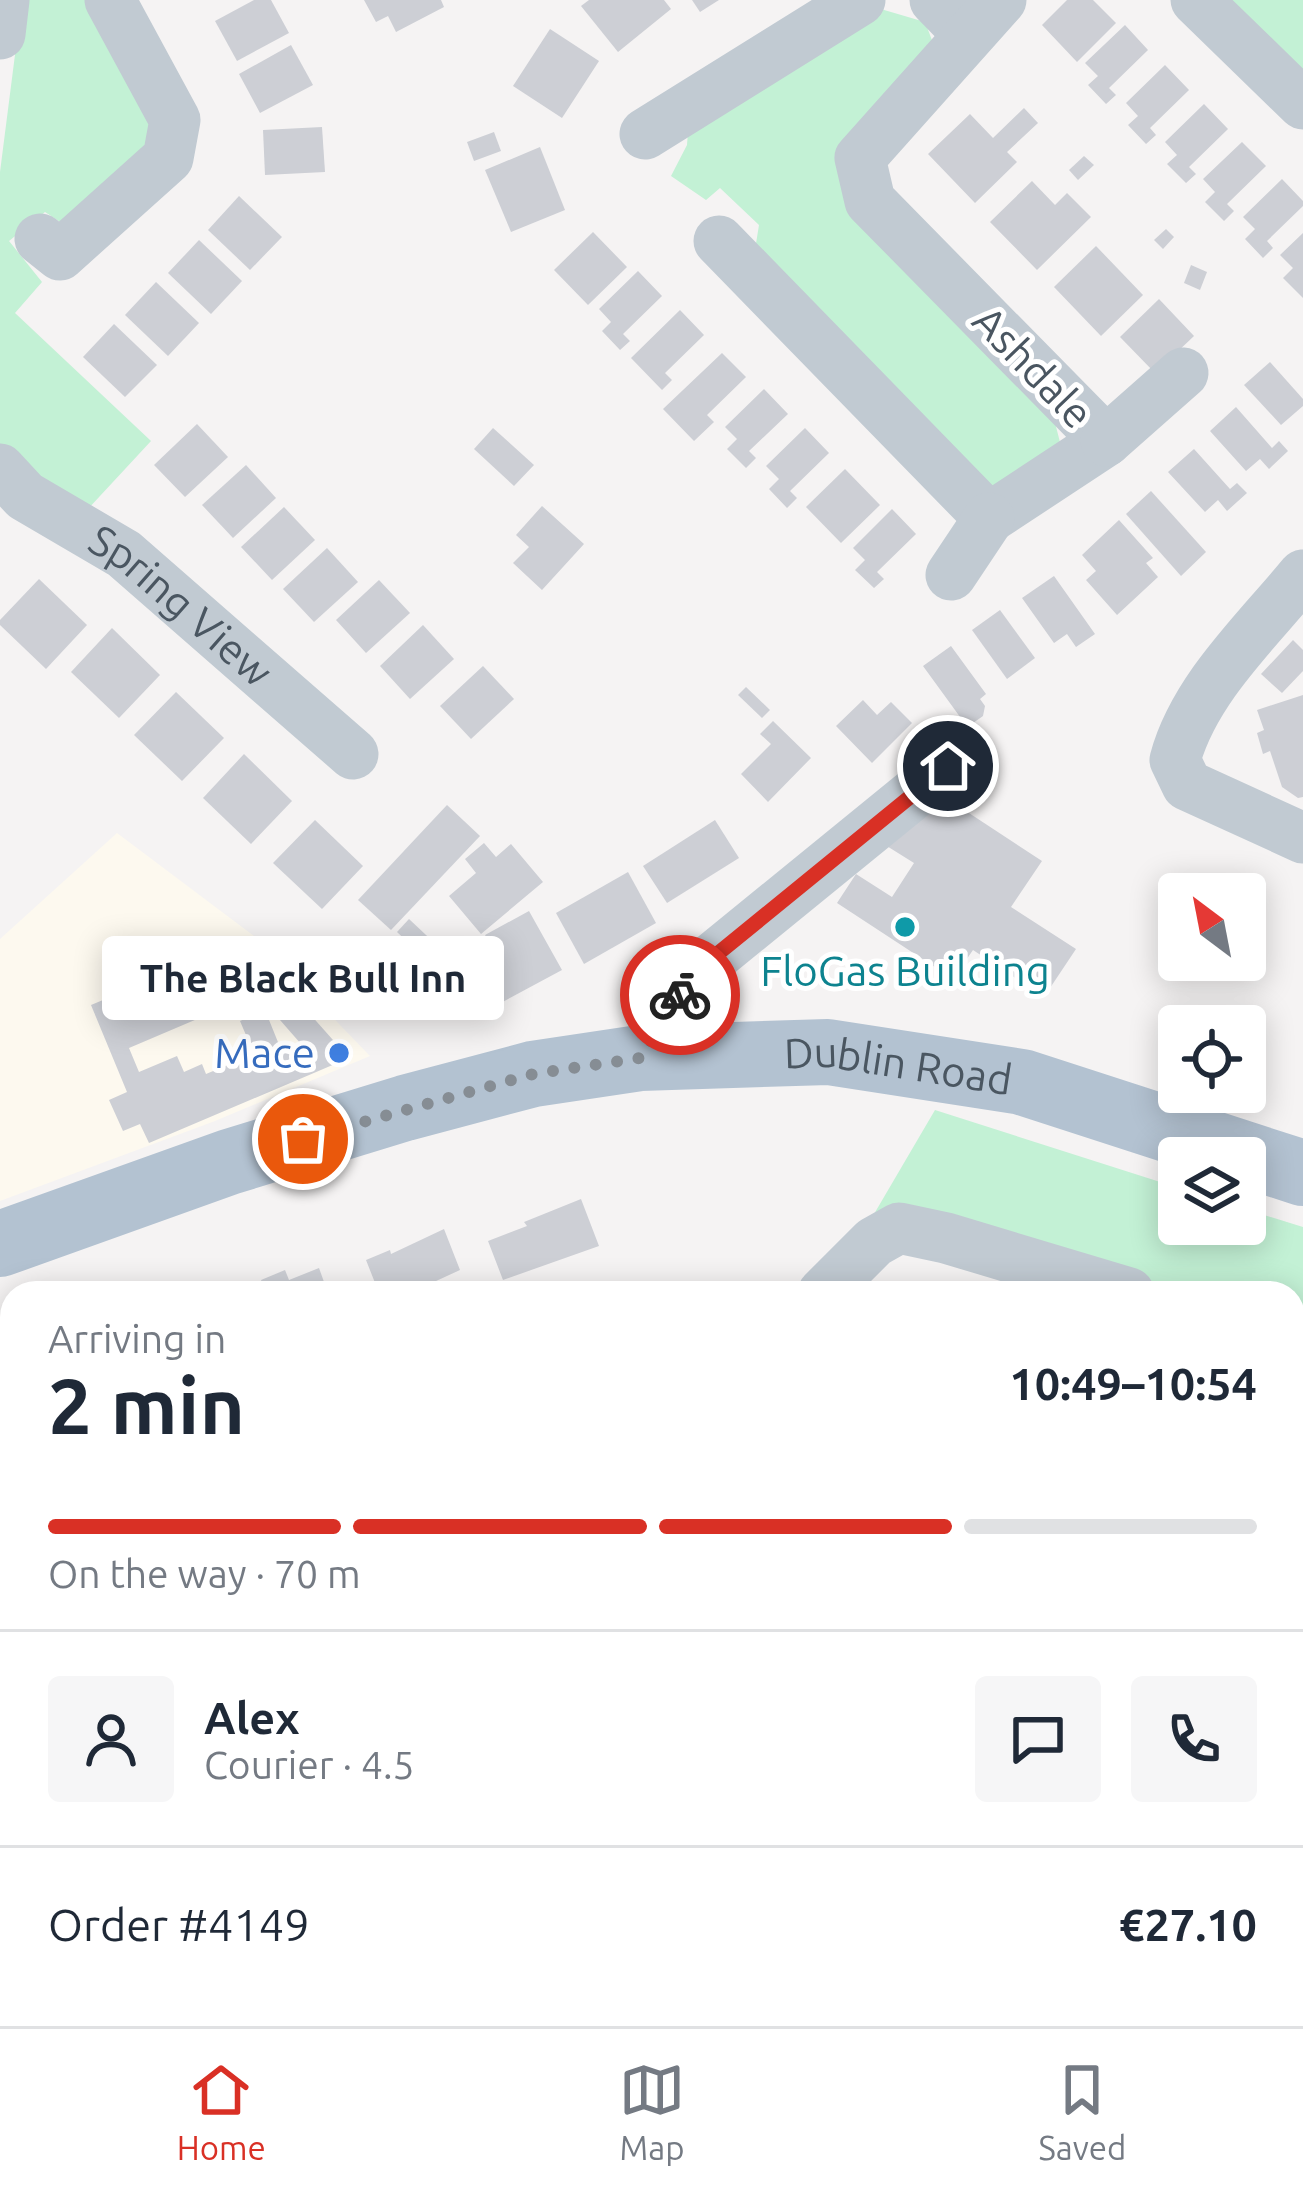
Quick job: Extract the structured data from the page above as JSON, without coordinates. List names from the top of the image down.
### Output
{
  "streets": {
    "main road": ["Dublin Road"],
    "street": ["Ashdale", "Spring View"]
  },
  "places": ["FloGas Building", "Mace", "The Black Bull Inn"],
  "north": "top left",
  "page": {
    "bubble": "The Black Bull Inn",
    "heading": ["2 min", "Arriving in", "10:49–10:54"],
    "panel": [
      "Alex",
      "Courier · 4.5",
      "Order #4149",
      "€27.10"
    ],
    "bar": "On the way · 70 m",
    "tabs": ["Home", "Map", "Saved"]
  }
}
